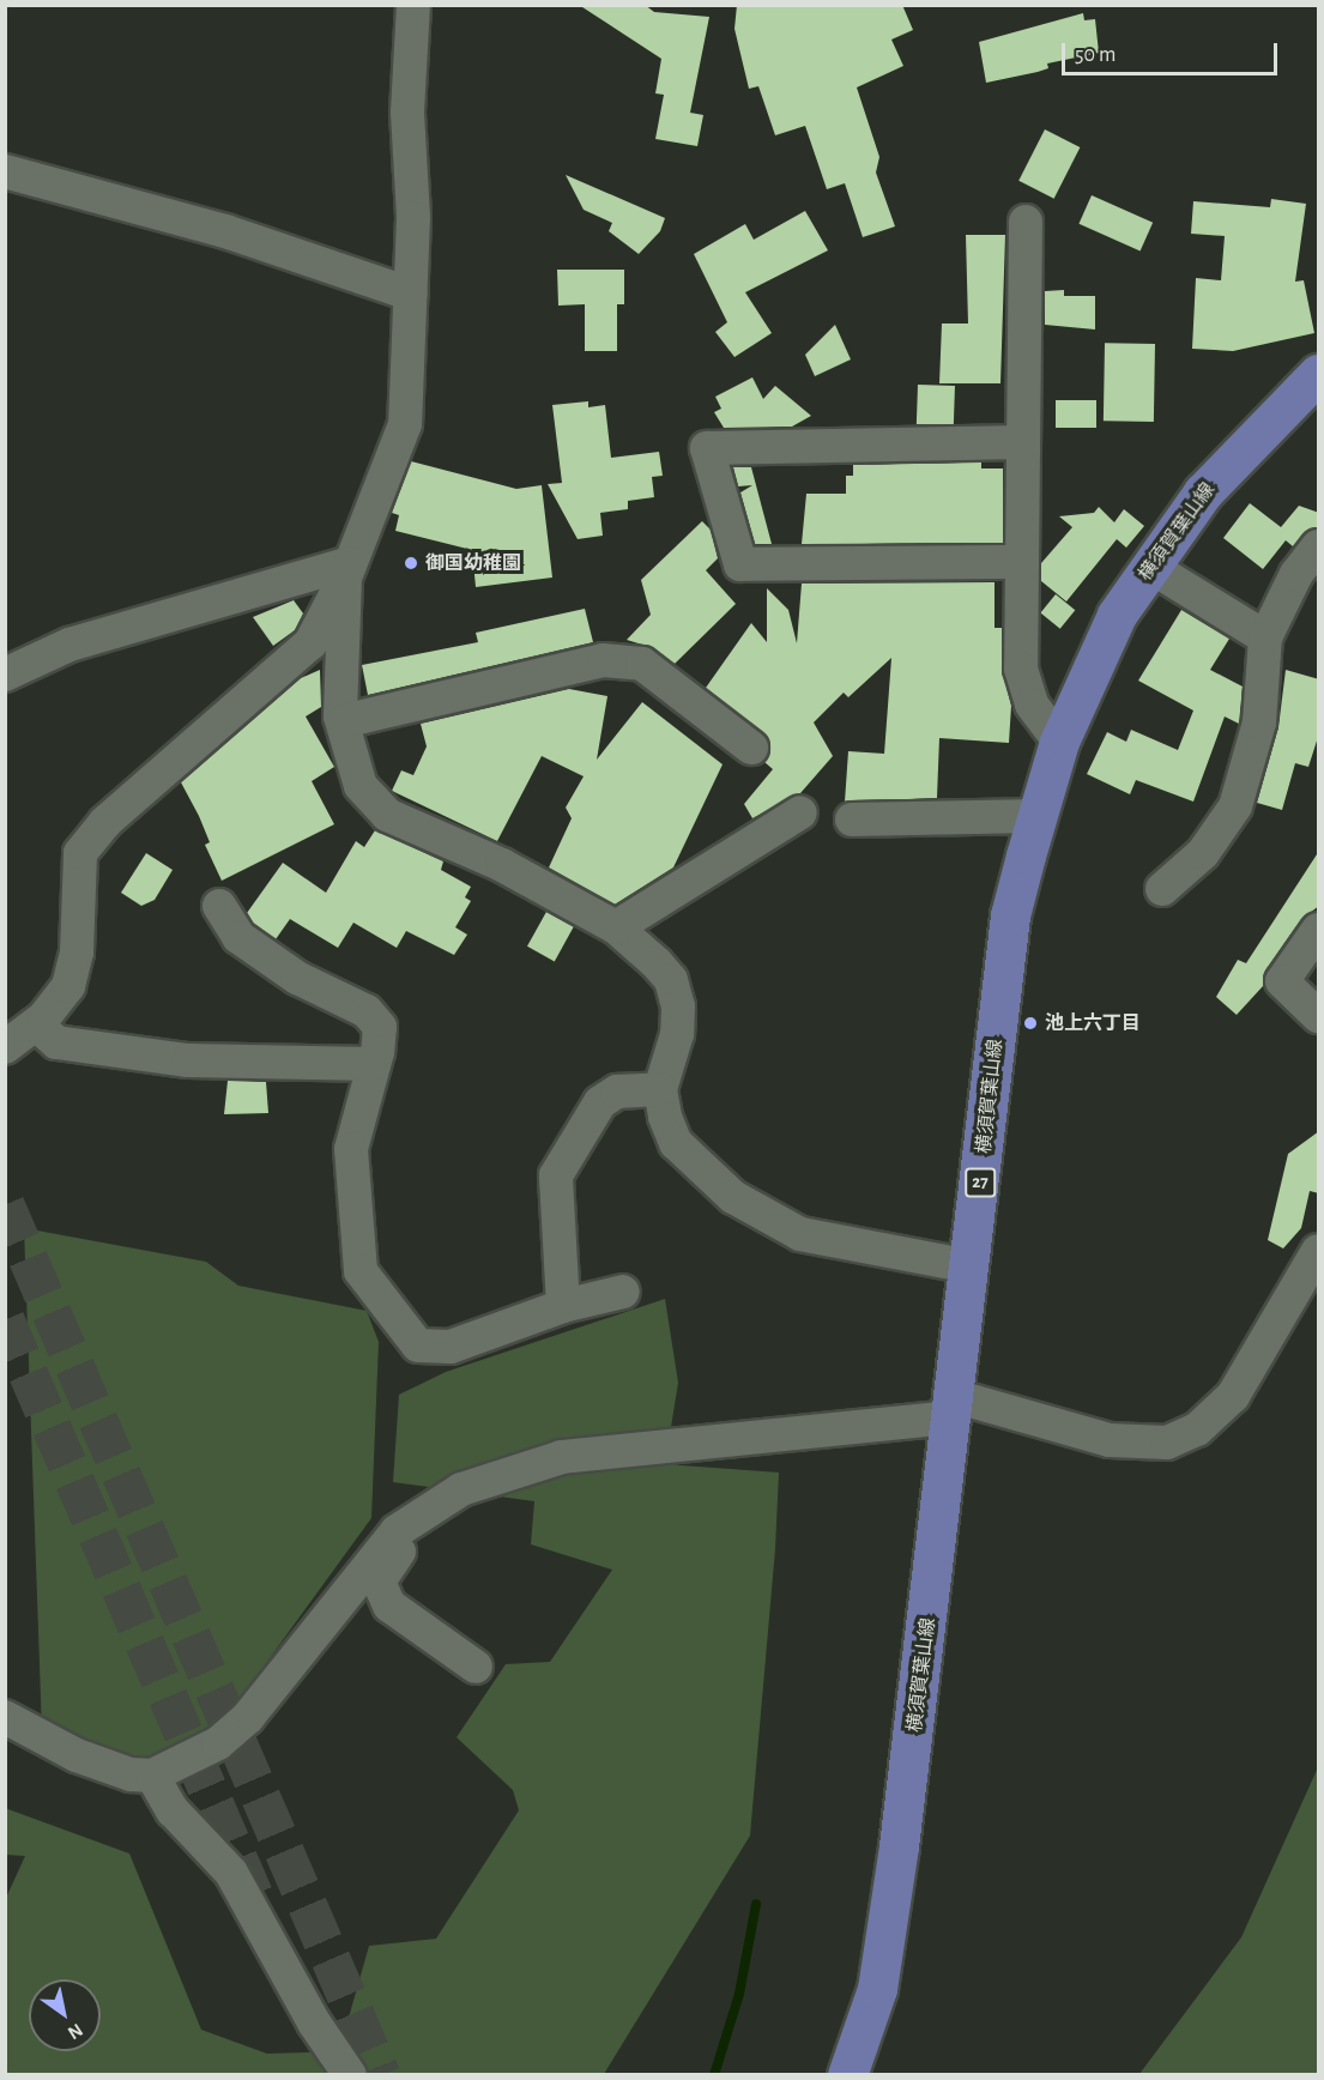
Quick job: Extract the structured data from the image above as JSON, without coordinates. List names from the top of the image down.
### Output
{
  "streets": {
    "main road": ["横須賀葉山線", "27"]
  },
  "places": ["御国幼稚園", "池上六丁目"],
  "scale_bar": "50 m",
  "north": "bottom right"
}
